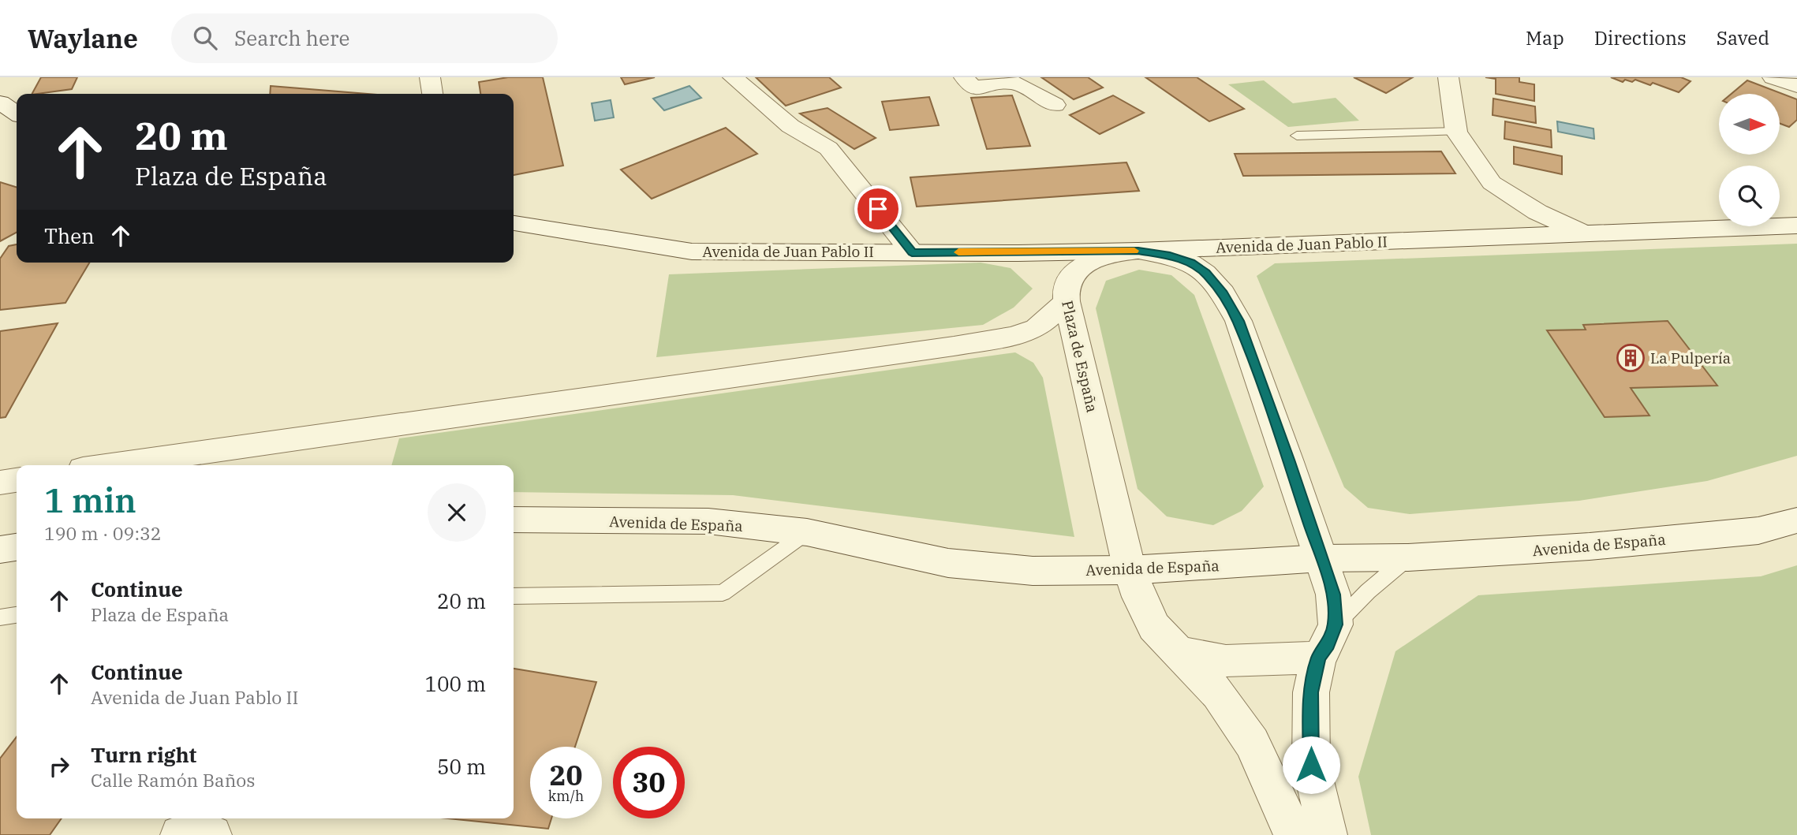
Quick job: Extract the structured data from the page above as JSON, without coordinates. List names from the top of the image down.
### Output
{
  "streets": {
    "street": ["Avenida de Juan Pablo II", "Plaza de España", "Avenida de España"]
  },
  "crossings": [
    ["Avenida de Juan Pablo II", "Plaza de España"],
    ["Plaza de España", "Avenida de España"]
  ],
  "places": {
    "building": ["La Pulpería"]
  },
  "north": "right",
  "page": {
    "header": "Waylane",
    "search": "Search here",
    "nav": ["Map", "Directions", "Saved"],
    "turn": ["20 m", "Plaza de España"],
    "then": "Then",
    "heading": ["1 min", "190 m · 09:32"],
    "list": [
      {
        "name": "Continue",
        "note": "Plaza de España",
        "value": "20 m"
      },
      {
        "name": "Continue",
        "note": "Avenida de Juan Pablo II",
        "value": "100 m"
      },
      {
        "name": "Turn right",
        "note": "Calle Ramón Baños",
        "value": "50 m"
      }
    ],
    "speed": "20 km/h",
    "limit": "30"
  }
}
